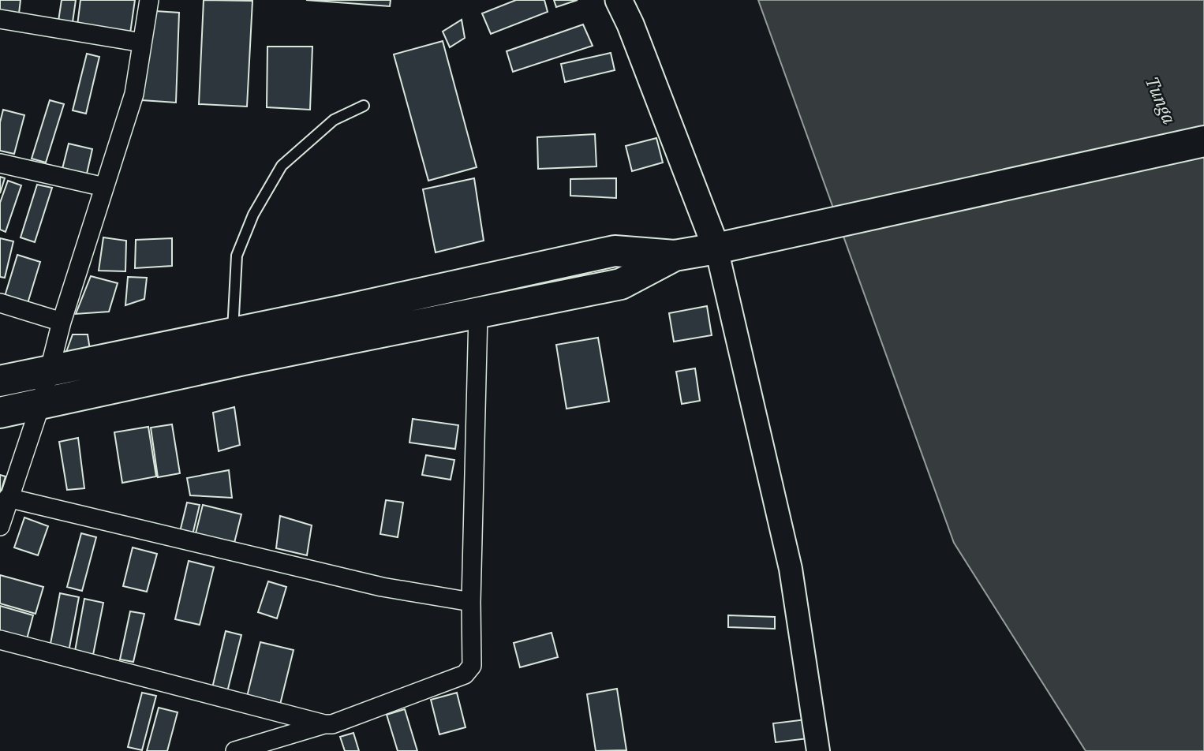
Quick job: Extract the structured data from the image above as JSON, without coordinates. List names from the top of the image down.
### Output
{
  "water": ["Tunga"]
}
